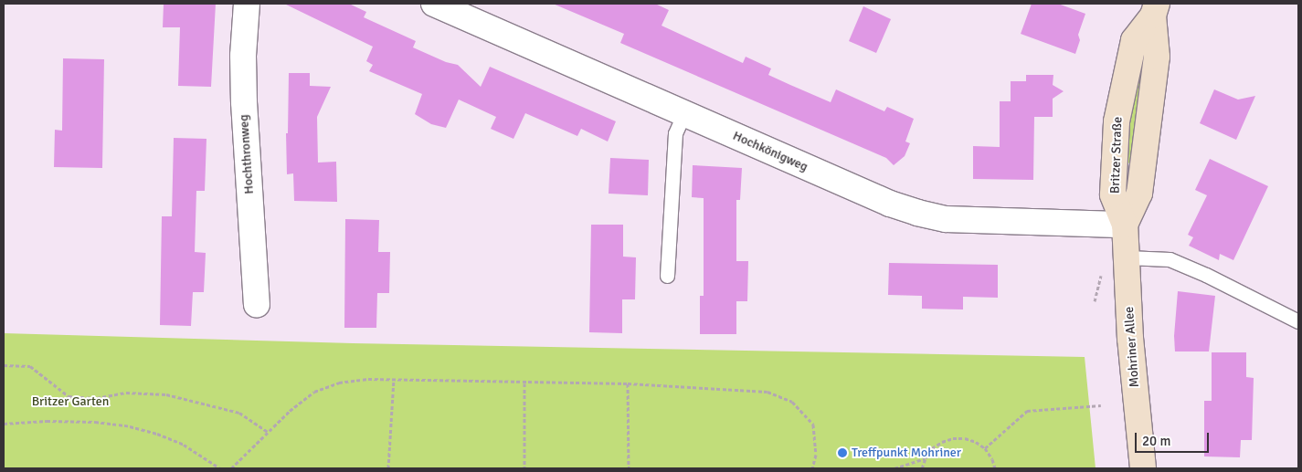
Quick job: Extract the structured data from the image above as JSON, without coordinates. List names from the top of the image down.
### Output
{
  "streets": {
    "main road": ["Britzer Straße", "Mohriner Allee"],
    "street": ["Hochkönigweg", "Hochthronweg"]
  },
  "crossings": [
    ["Hochkönigweg", "Britzer Straße"],
    ["Hochkönigweg", "Mohriner Allee"],
    ["Britzer Straße", "Mohriner Allee"]
  ],
  "parks": ["Britzer Garten"],
  "places": ["Treffpunkt Mohriner"],
  "scale_bar": "20 m"
}
